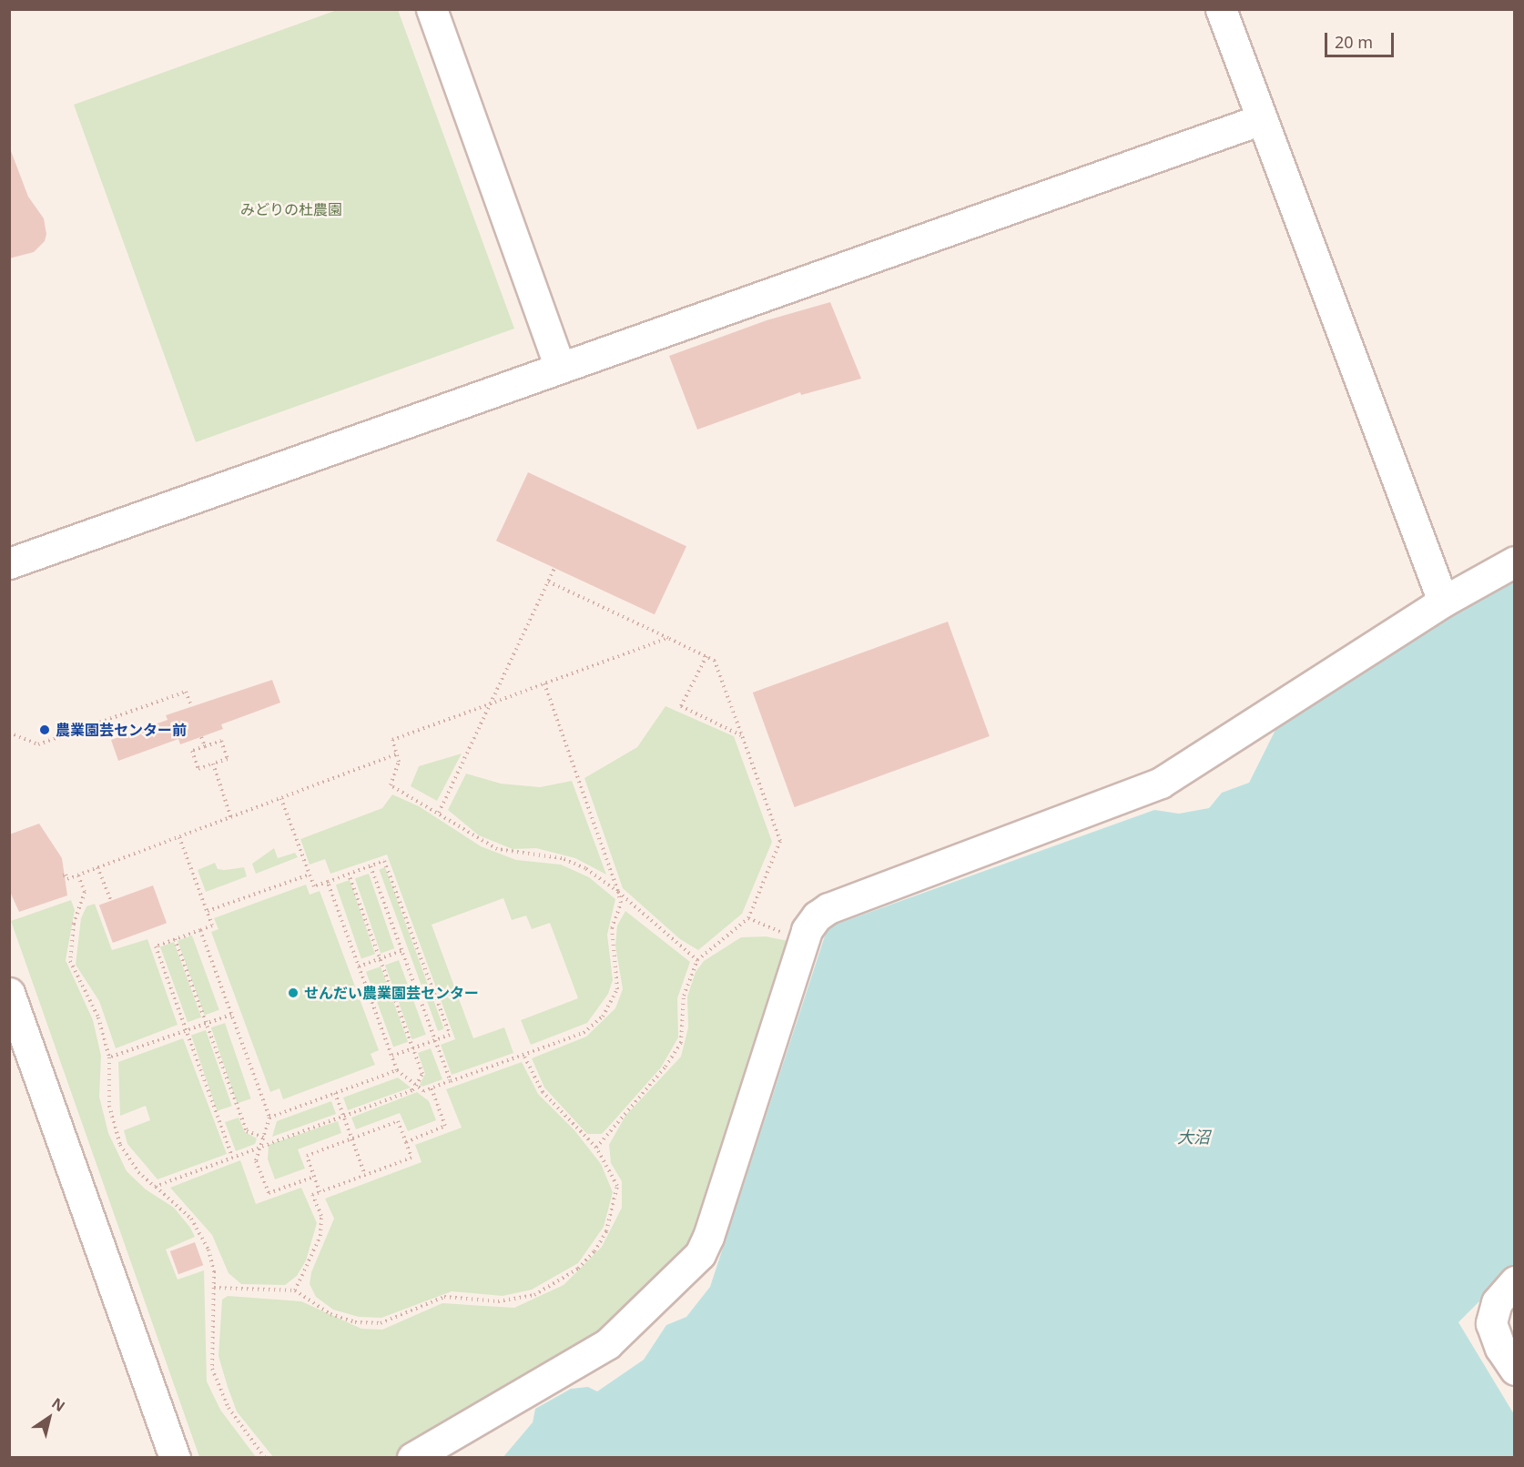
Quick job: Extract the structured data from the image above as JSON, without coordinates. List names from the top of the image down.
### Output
{
  "water": ["大沼"],
  "parks": ["みどりの杜農園"],
  "places": ["農業園芸センター前", "せんだい農業園芸センター"],
  "scale_bar": "20 m",
  "north": "top right"
}
